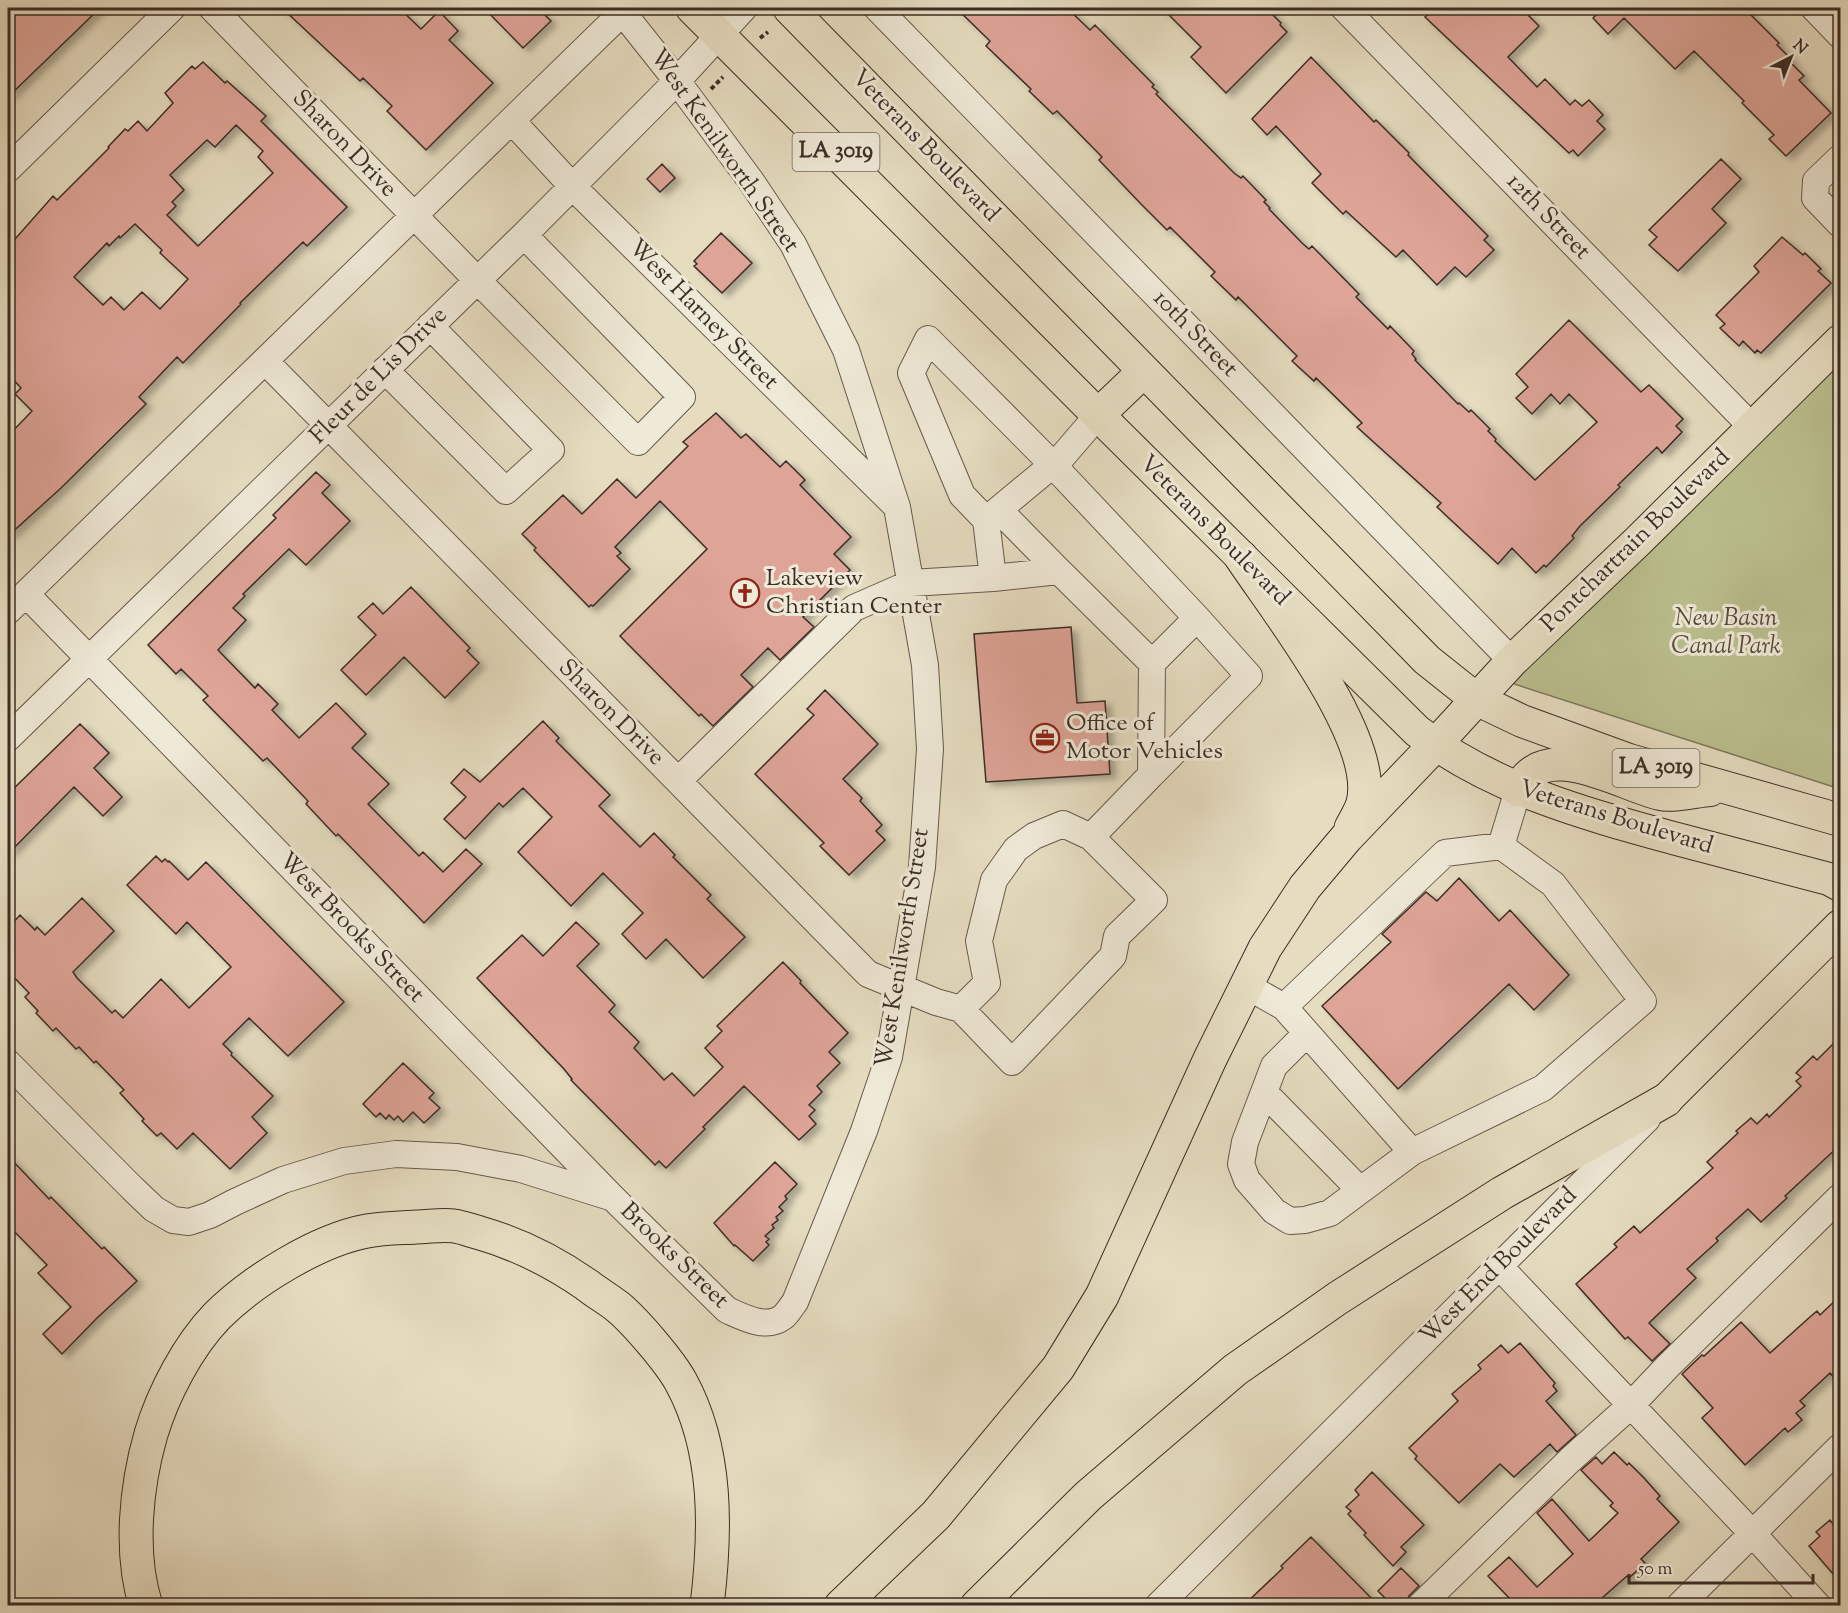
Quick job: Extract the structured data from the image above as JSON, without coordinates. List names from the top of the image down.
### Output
{
  "streets": {
    "main road": [
      "Veterans Boulevard",
      "LA 3019",
      "Pontchartrain Boulevard",
      "West End Boulevard"
    ],
    "street": [
      "Sharon Drive",
      "West Kenilworth Street",
      "12th Street",
      "West Harney Street",
      "10th Street",
      "Fleur de Lis Drive",
      "West Brooks Street",
      "Brooks Street"
    ]
  },
  "crossings": [
    ["Sharon Drive", "West Kenilworth Street"],
    ["Sharon Drive", "Fleur de Lis Drive"],
    ["Veterans Boulevard", "Fleur de Lis Drive"],
    ["Veterans Boulevard", "Pontchartrain Boulevard"],
    ["West Kenilworth Street", "West Harney Street"],
    ["West Kenilworth Street", "Fleur de Lis Drive"],
    ["West Kenilworth Street", "Brooks Street"],
    ["12th Street", "Pontchartrain Boulevard"],
    ["West Harney Street", "Fleur de Lis Drive"],
    ["10th Street", "Pontchartrain Boulevard"],
    ["Fleur de Lis Drive", "West Brooks Street"],
    ["West Brooks Street", "Brooks Street"]
  ],
  "parks": ["New Basin Canal Park"],
  "places": {
    "church": ["Lakeview Christian Center"],
    "office": ["Office of Motor Vehicles"]
  },
  "scale_bar": "50 m",
  "north": "top right"
}
